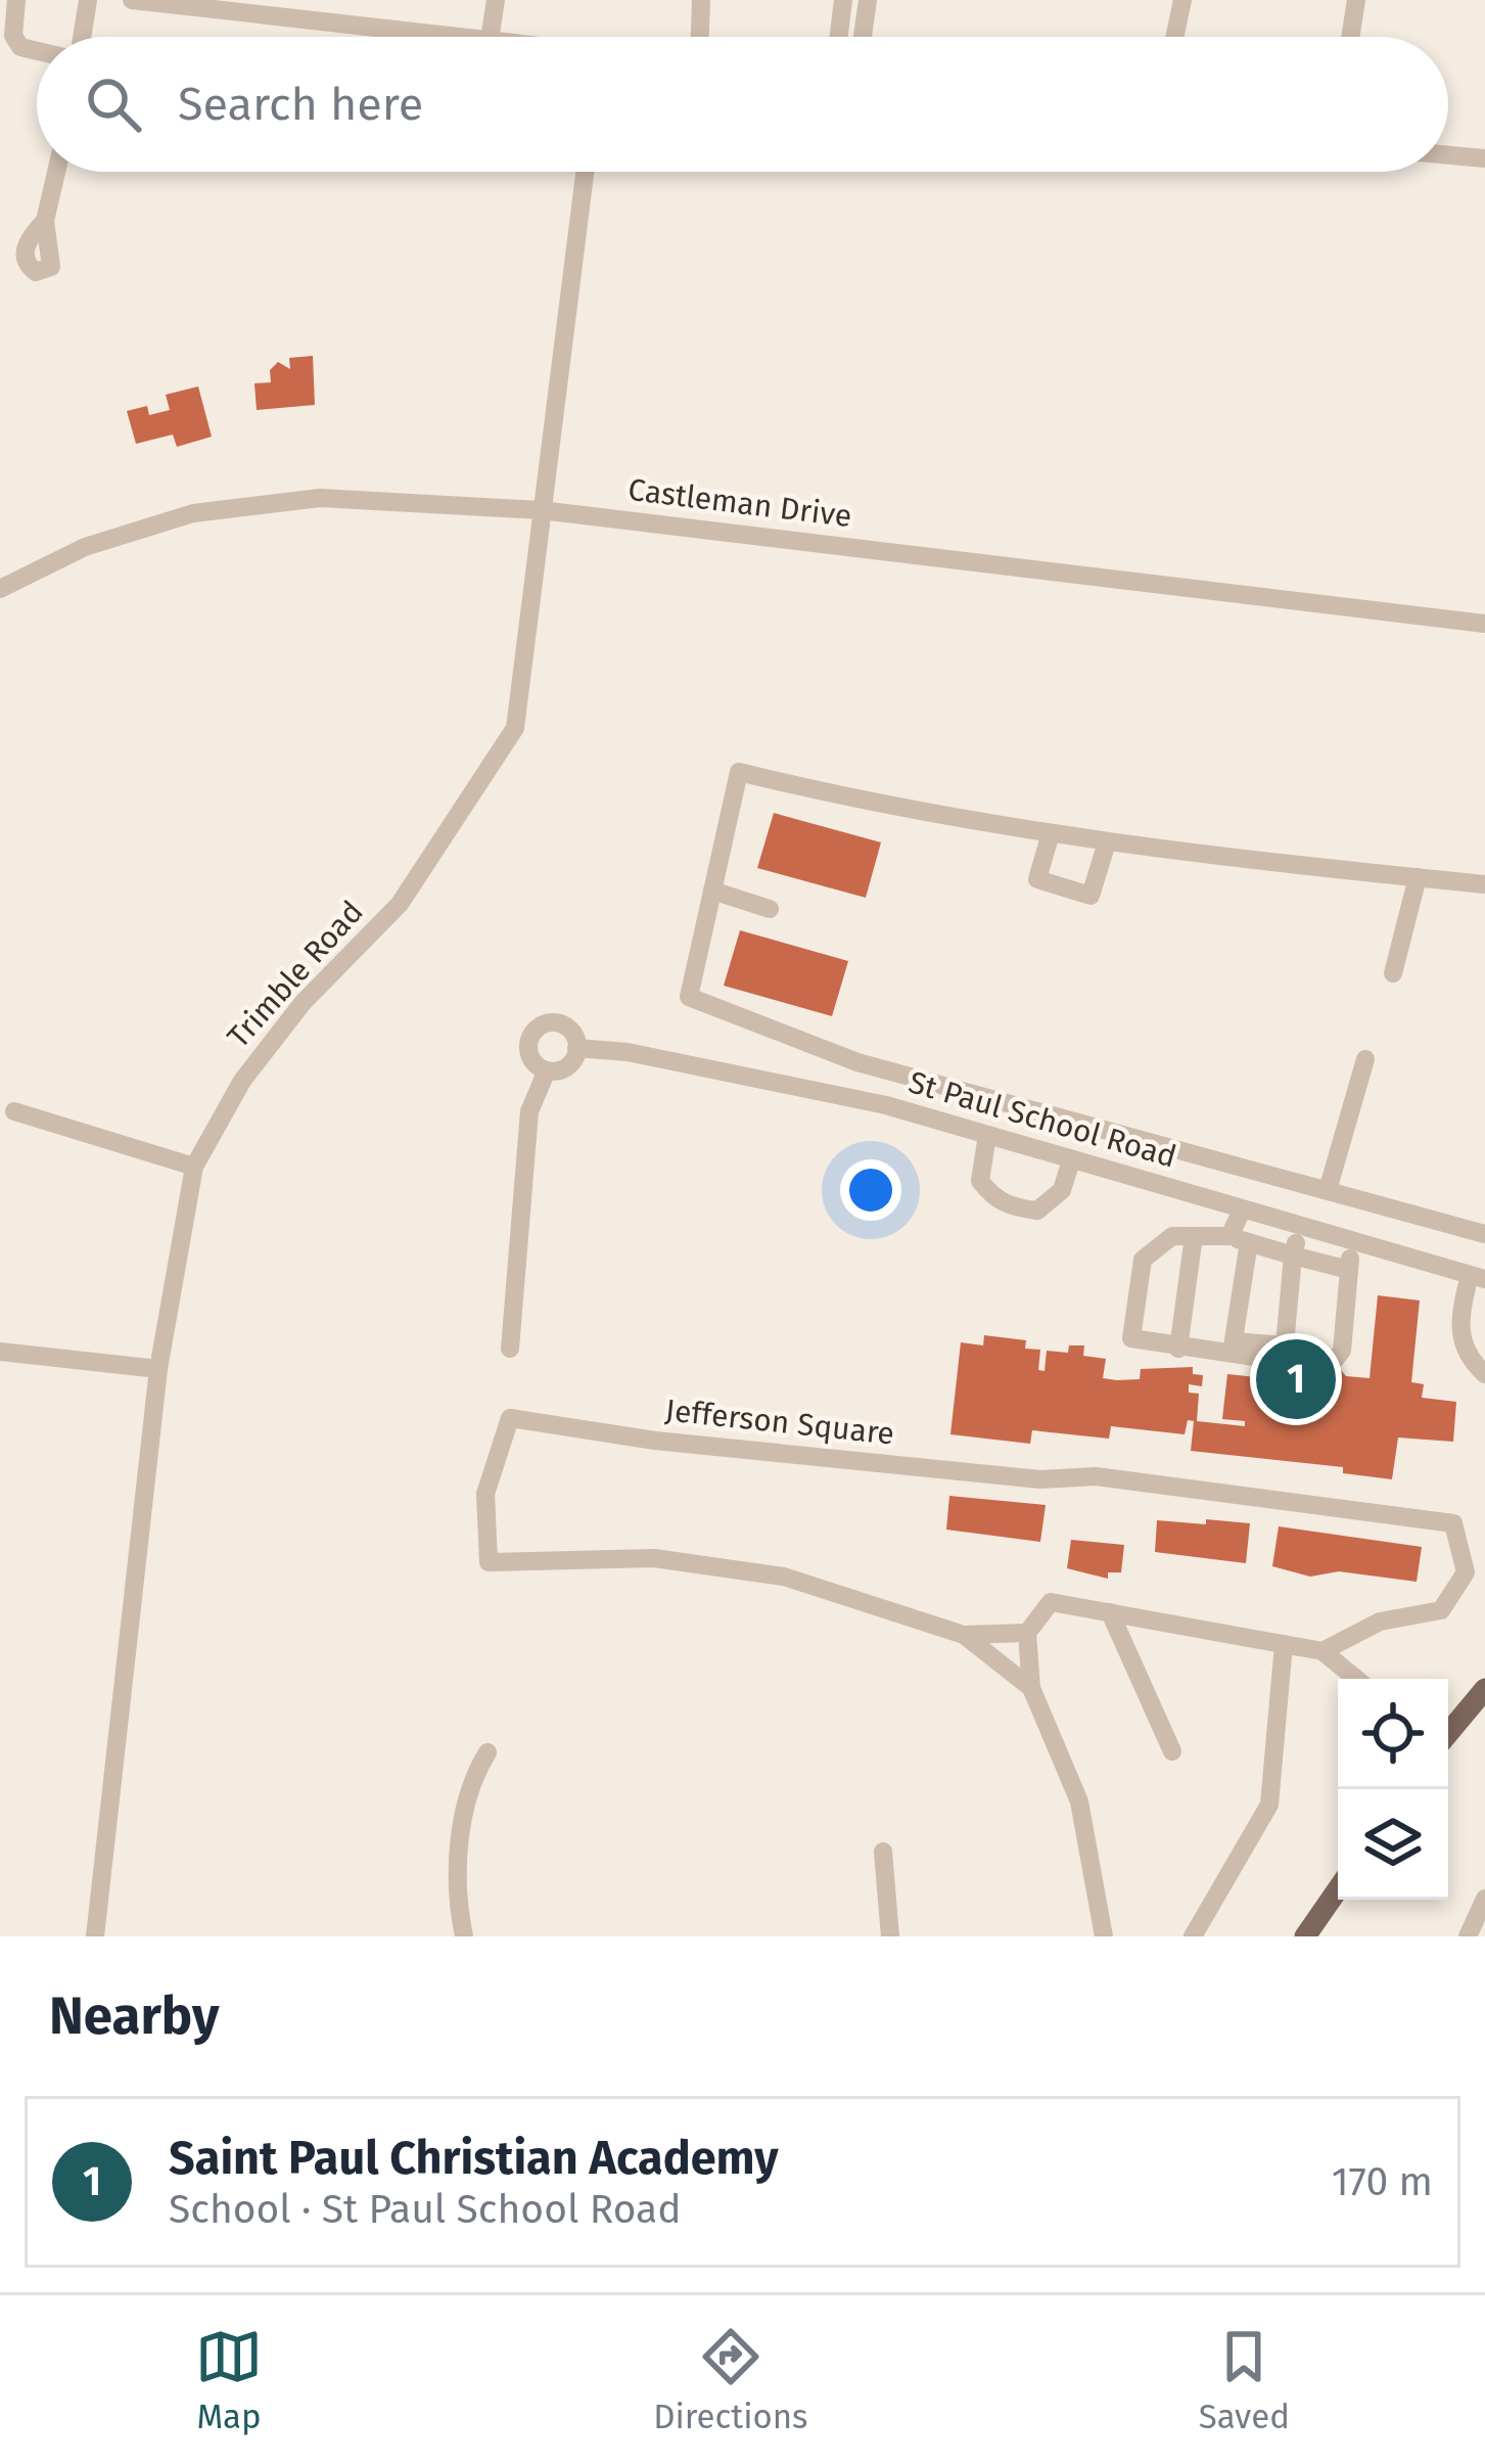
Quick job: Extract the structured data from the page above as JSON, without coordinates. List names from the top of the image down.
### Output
{
  "streets": {
    "street": [
      "Castleman Drive",
      "Trimble Road",
      "St Paul School Road",
      "Jefferson Square"
    ]
  },
  "crossings": [
    ["Castleman Drive", "Trimble Road"]
  ],
  "page": {
    "search": "Search here",
    "pins": "1",
    "heading": "Nearby",
    "list": [
      {
        "mark": "1",
        "name": "Saint Paul Christian Academy",
        "note": "School · St Paul School Road",
        "value": "170 m"
      }
    ],
    "nav": ["Map", "Directions", "Saved"]
  }
}
